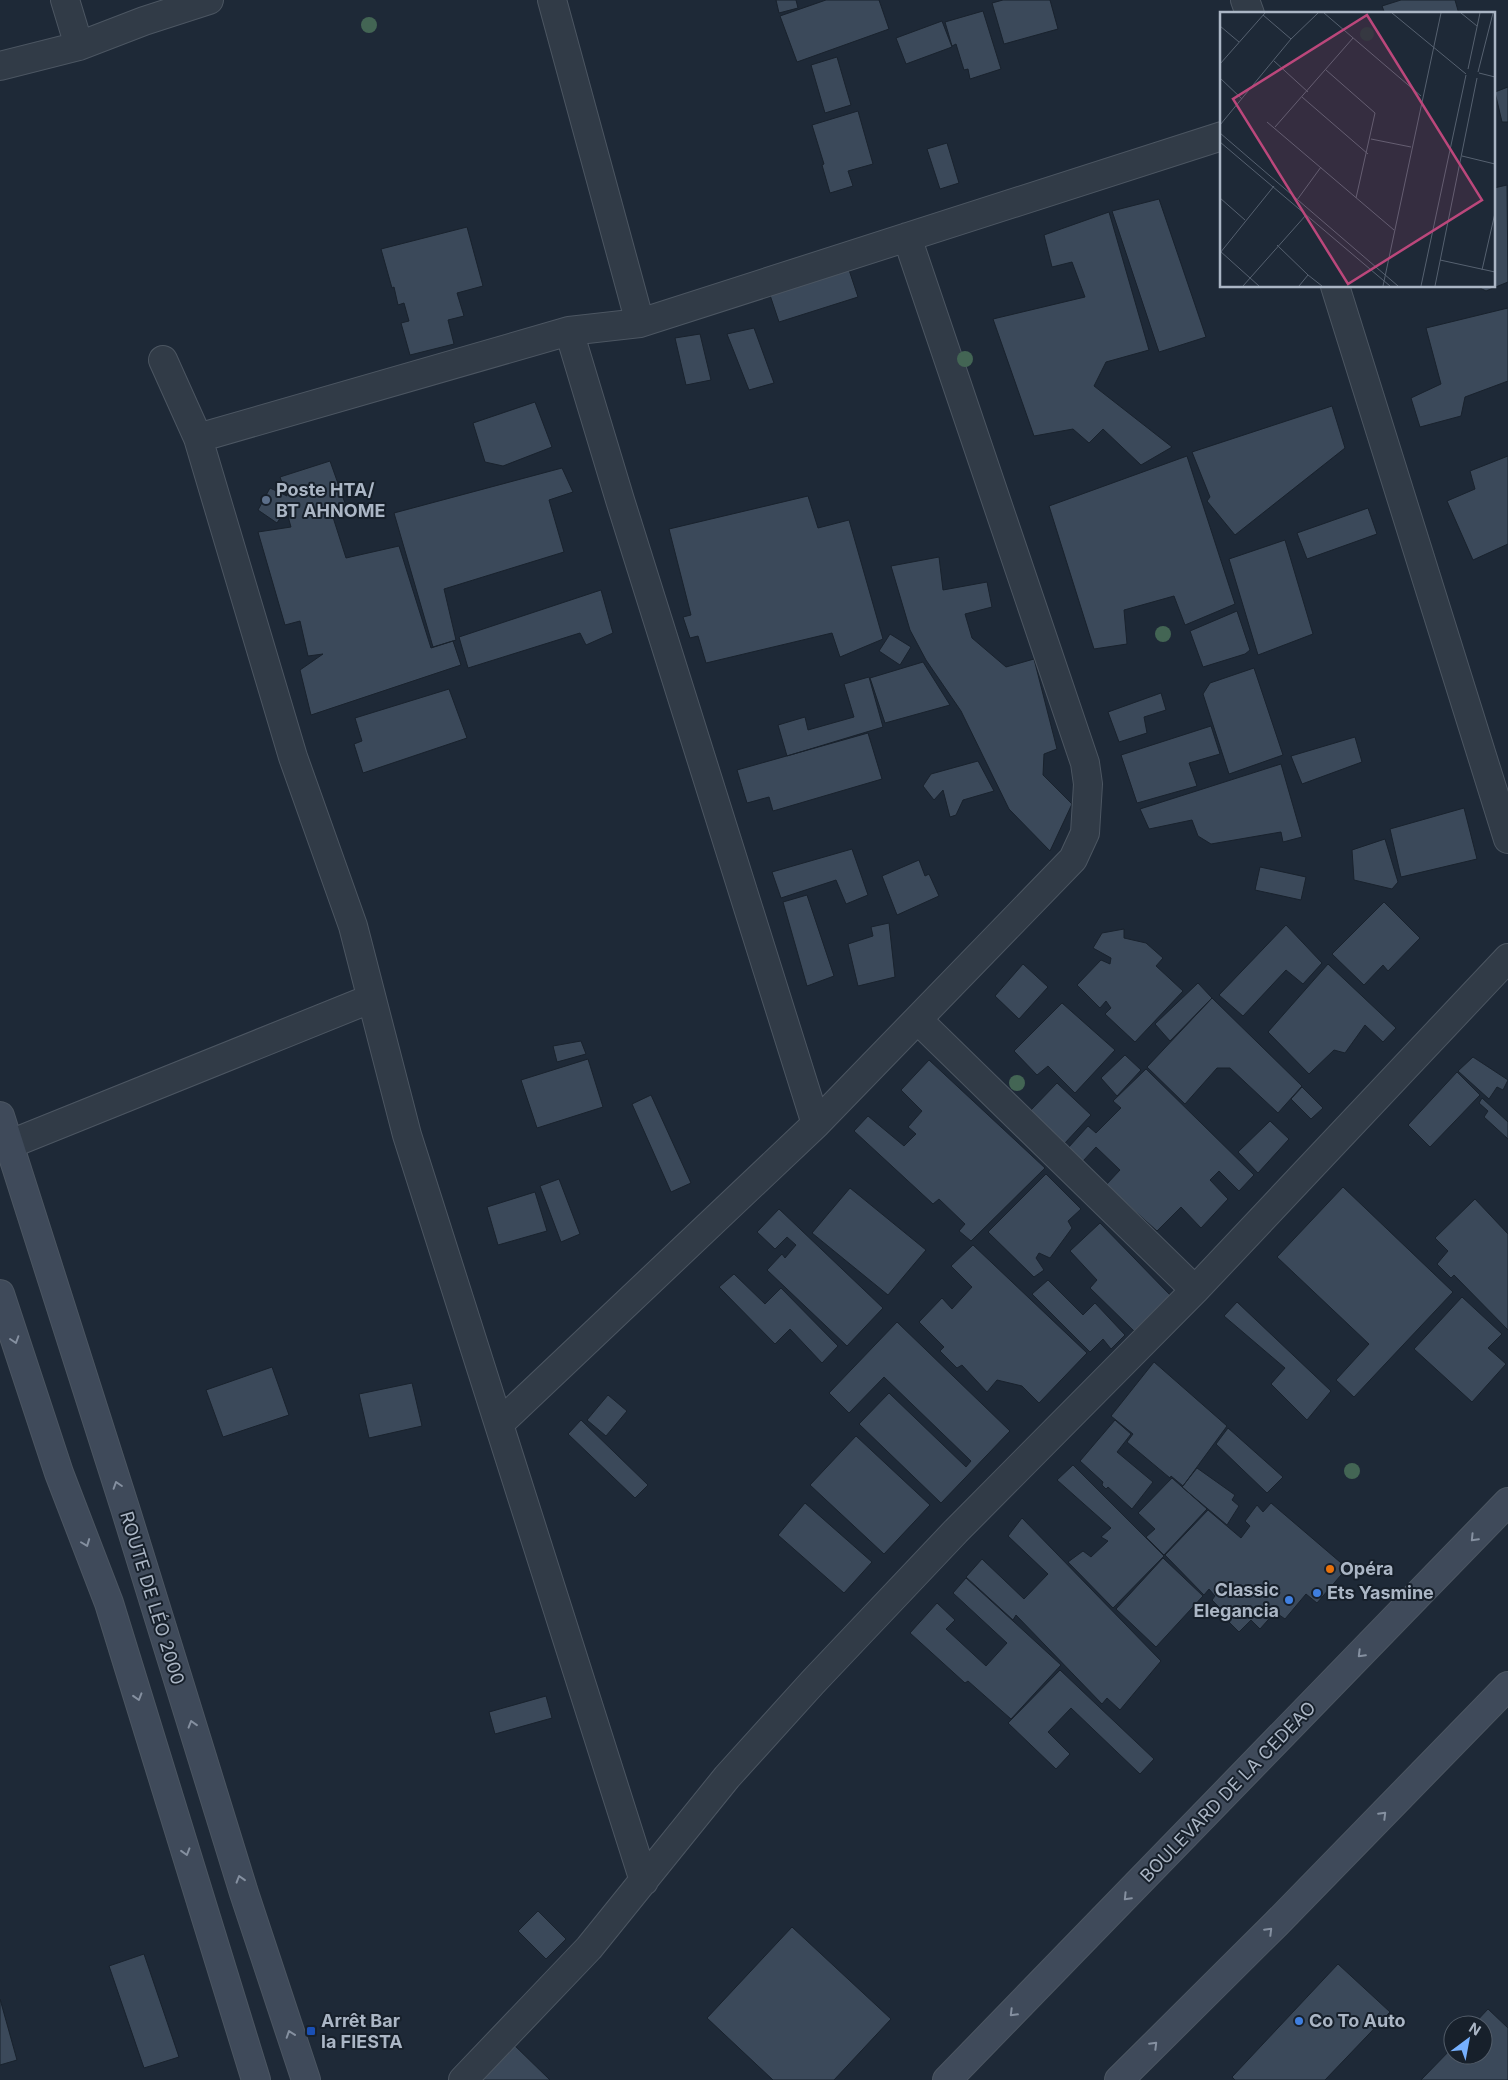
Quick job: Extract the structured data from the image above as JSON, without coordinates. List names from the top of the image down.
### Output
{
  "streets": {
    "street": ["ROUTE DE LÉO 2000", "BOULEVARD DE LA CEDEAO"]
  },
  "places": {
    "other": [
      "Poste HTA/ BT AHNOME",
      "Opéra",
      "Ets Yasmine",
      "Classic Elegancia",
      "Co To Auto"
    ],
    "transit": ["Arrêt Bar la FIESTA"]
  },
  "north": "top right"
}
